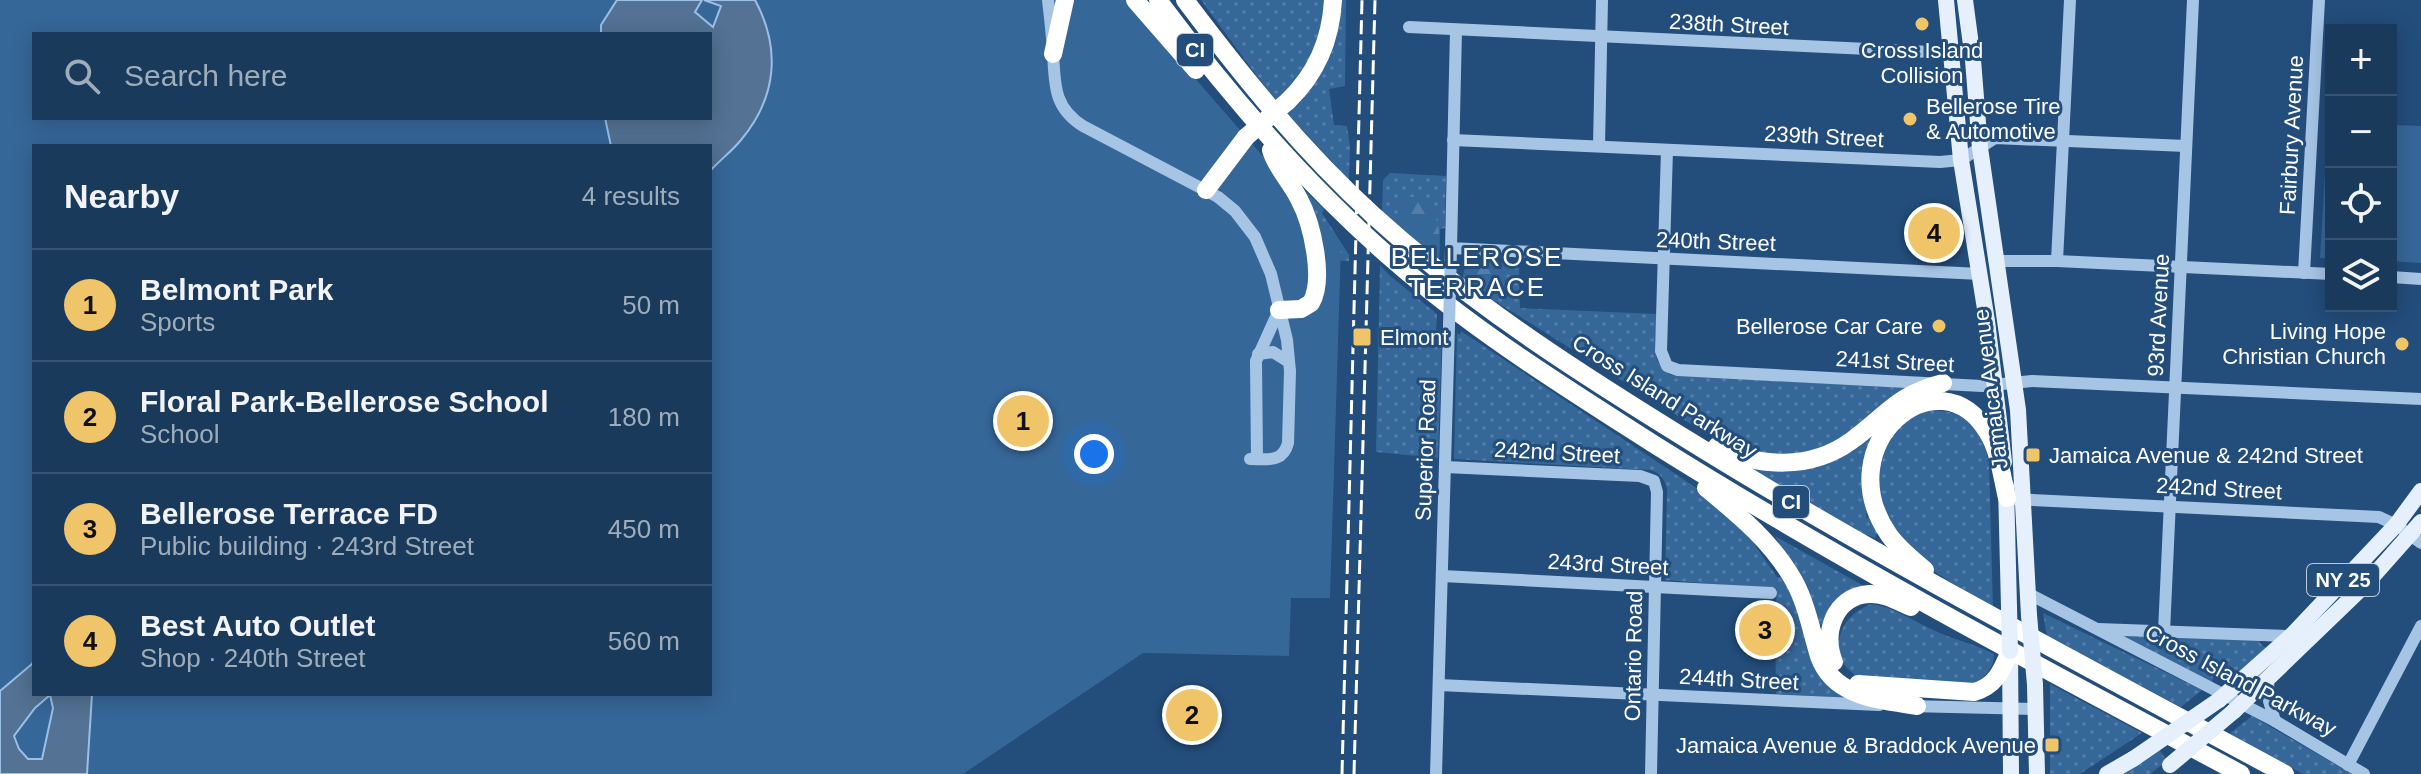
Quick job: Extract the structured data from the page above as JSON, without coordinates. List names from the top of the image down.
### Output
{
  "streets": {
    "highway": ["CI", "Cross Island Parkway"],
    "main road": ["Jamaica Avenue", "NY 25"],
    "street": [
      "238th Street",
      "Fairbury Avenue",
      "239th Street",
      "240th Street",
      "93rd Avenue",
      "241st Street",
      "Superior Road",
      "242nd Street",
      "243rd Street",
      "Ontario Road",
      "244th Street"
    ]
  },
  "crossings": [
    ["238th Street", "Jamaica Avenue"],
    ["238th Street", "Superior Road"],
    ["239th Street", "Jamaica Avenue"],
    ["239th Street", "Superior Road"],
    ["240th Street", "241st Street"],
    ["240th Street", "Jamaica Avenue"],
    ["240th Street", "Superior Road"],
    ["93rd Avenue", "241st Street"],
    ["93rd Avenue", "242nd Street"],
    ["241st Street", "Jamaica Avenue"],
    ["Jamaica Avenue", "242nd Street"],
    ["Jamaica Avenue", "244th Street"],
    ["Cross Island Parkway", "NY 25"],
    ["Superior Road", "242nd Street"],
    ["Superior Road", "243rd Street"],
    ["Superior Road", "244th Street"],
    ["242nd Street", "NY 25"],
    ["242nd Street", "Ontario Road"],
    ["243rd Street", "Ontario Road"],
    ["Ontario Road", "244th Street"]
  ],
  "districts": ["BELLEROSE TERRACE"],
  "places": {
    "other": [
      "Cross Island Collision",
      "Bellerose Tire & Automotive",
      "Bellerose Car Care",
      "Living Hope Christian Church"
    ],
    "transit": ["Elmont", "Jamaica Avenue & 242nd Street", "Jamaica Avenue & Braddock Avenue"]
  },
  "page": {
    "map_buttons": ["+", "−"],
    "search": "Search here",
    "heading": ["Nearby", "4 results"],
    "pins": [
      "4",
      "1",
      "3",
      "2"
    ],
    "list": [
      {
        "mark": "1",
        "name": "Belmont Park",
        "note": "Sports",
        "value": "50 m"
      },
      {
        "mark": "2",
        "name": "Floral Park-Bellerose School",
        "note": "School",
        "value": "180 m"
      },
      {
        "mark": "3",
        "name": "Bellerose Terrace FD",
        "note": "Public building · 243rd Street",
        "value": "450 m"
      },
      {
        "mark": "4",
        "name": "Best Auto Outlet",
        "note": "Shop · 240th Street",
        "value": "560 m"
      }
    ]
  }
}
